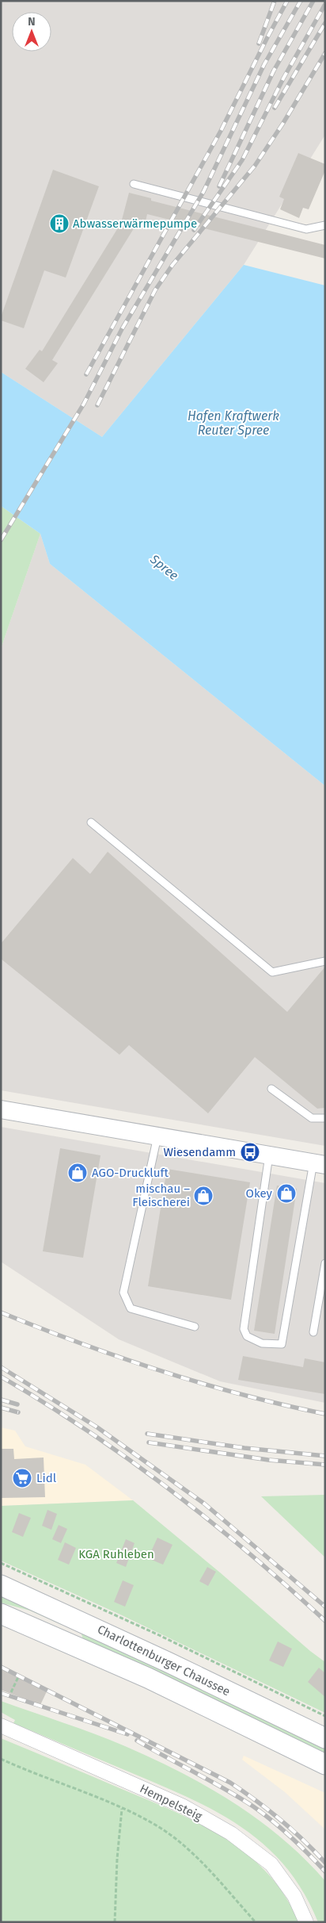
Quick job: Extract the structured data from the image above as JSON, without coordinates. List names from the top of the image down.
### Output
{
  "streets": {
    "main road": ["Charlottenburger Chaussee"],
    "street": ["Hempelsteig"]
  },
  "water": ["Hafen Kraftwerk Reuter Spree", "Spree"],
  "parks": ["KGA Ruhleben"],
  "places": {
    "building": ["Abwasserwärmepumpe"],
    "bus stop": ["Wiesendamm"],
    "shop": ["AGO-Druckluft", "Okey", "mischau – Fleischerei"],
    "supermarket": ["Lidl"]
  },
  "north": "top"
}
